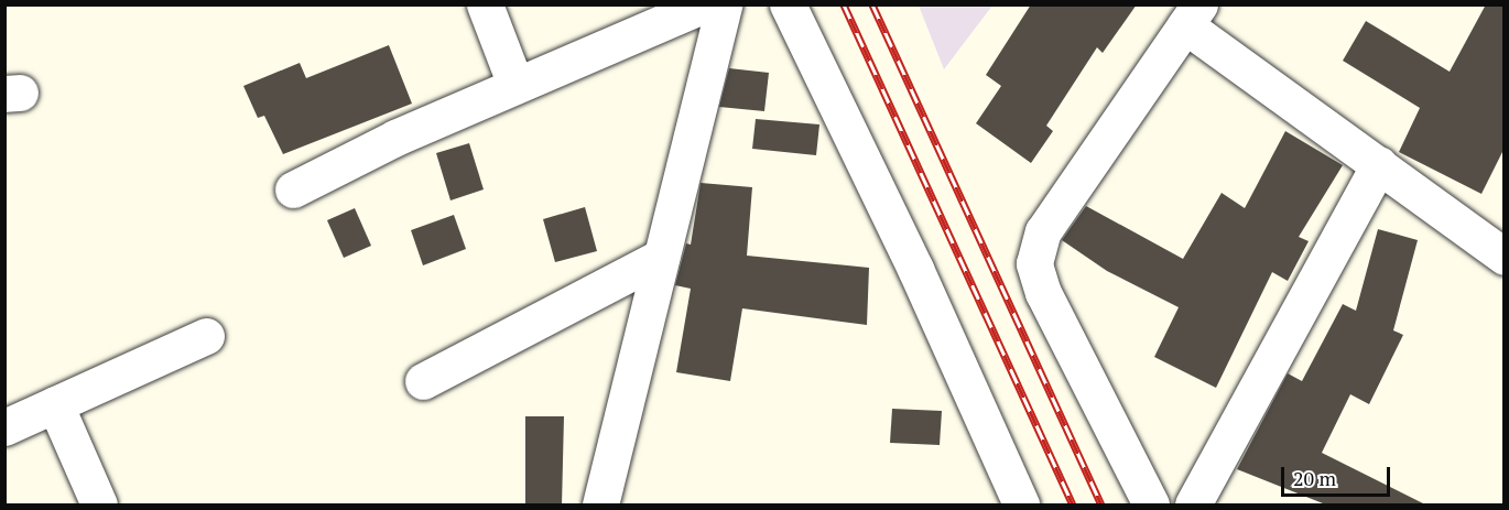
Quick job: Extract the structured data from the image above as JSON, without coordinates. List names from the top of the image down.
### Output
{
  "scale_bar": "20 m"
}
